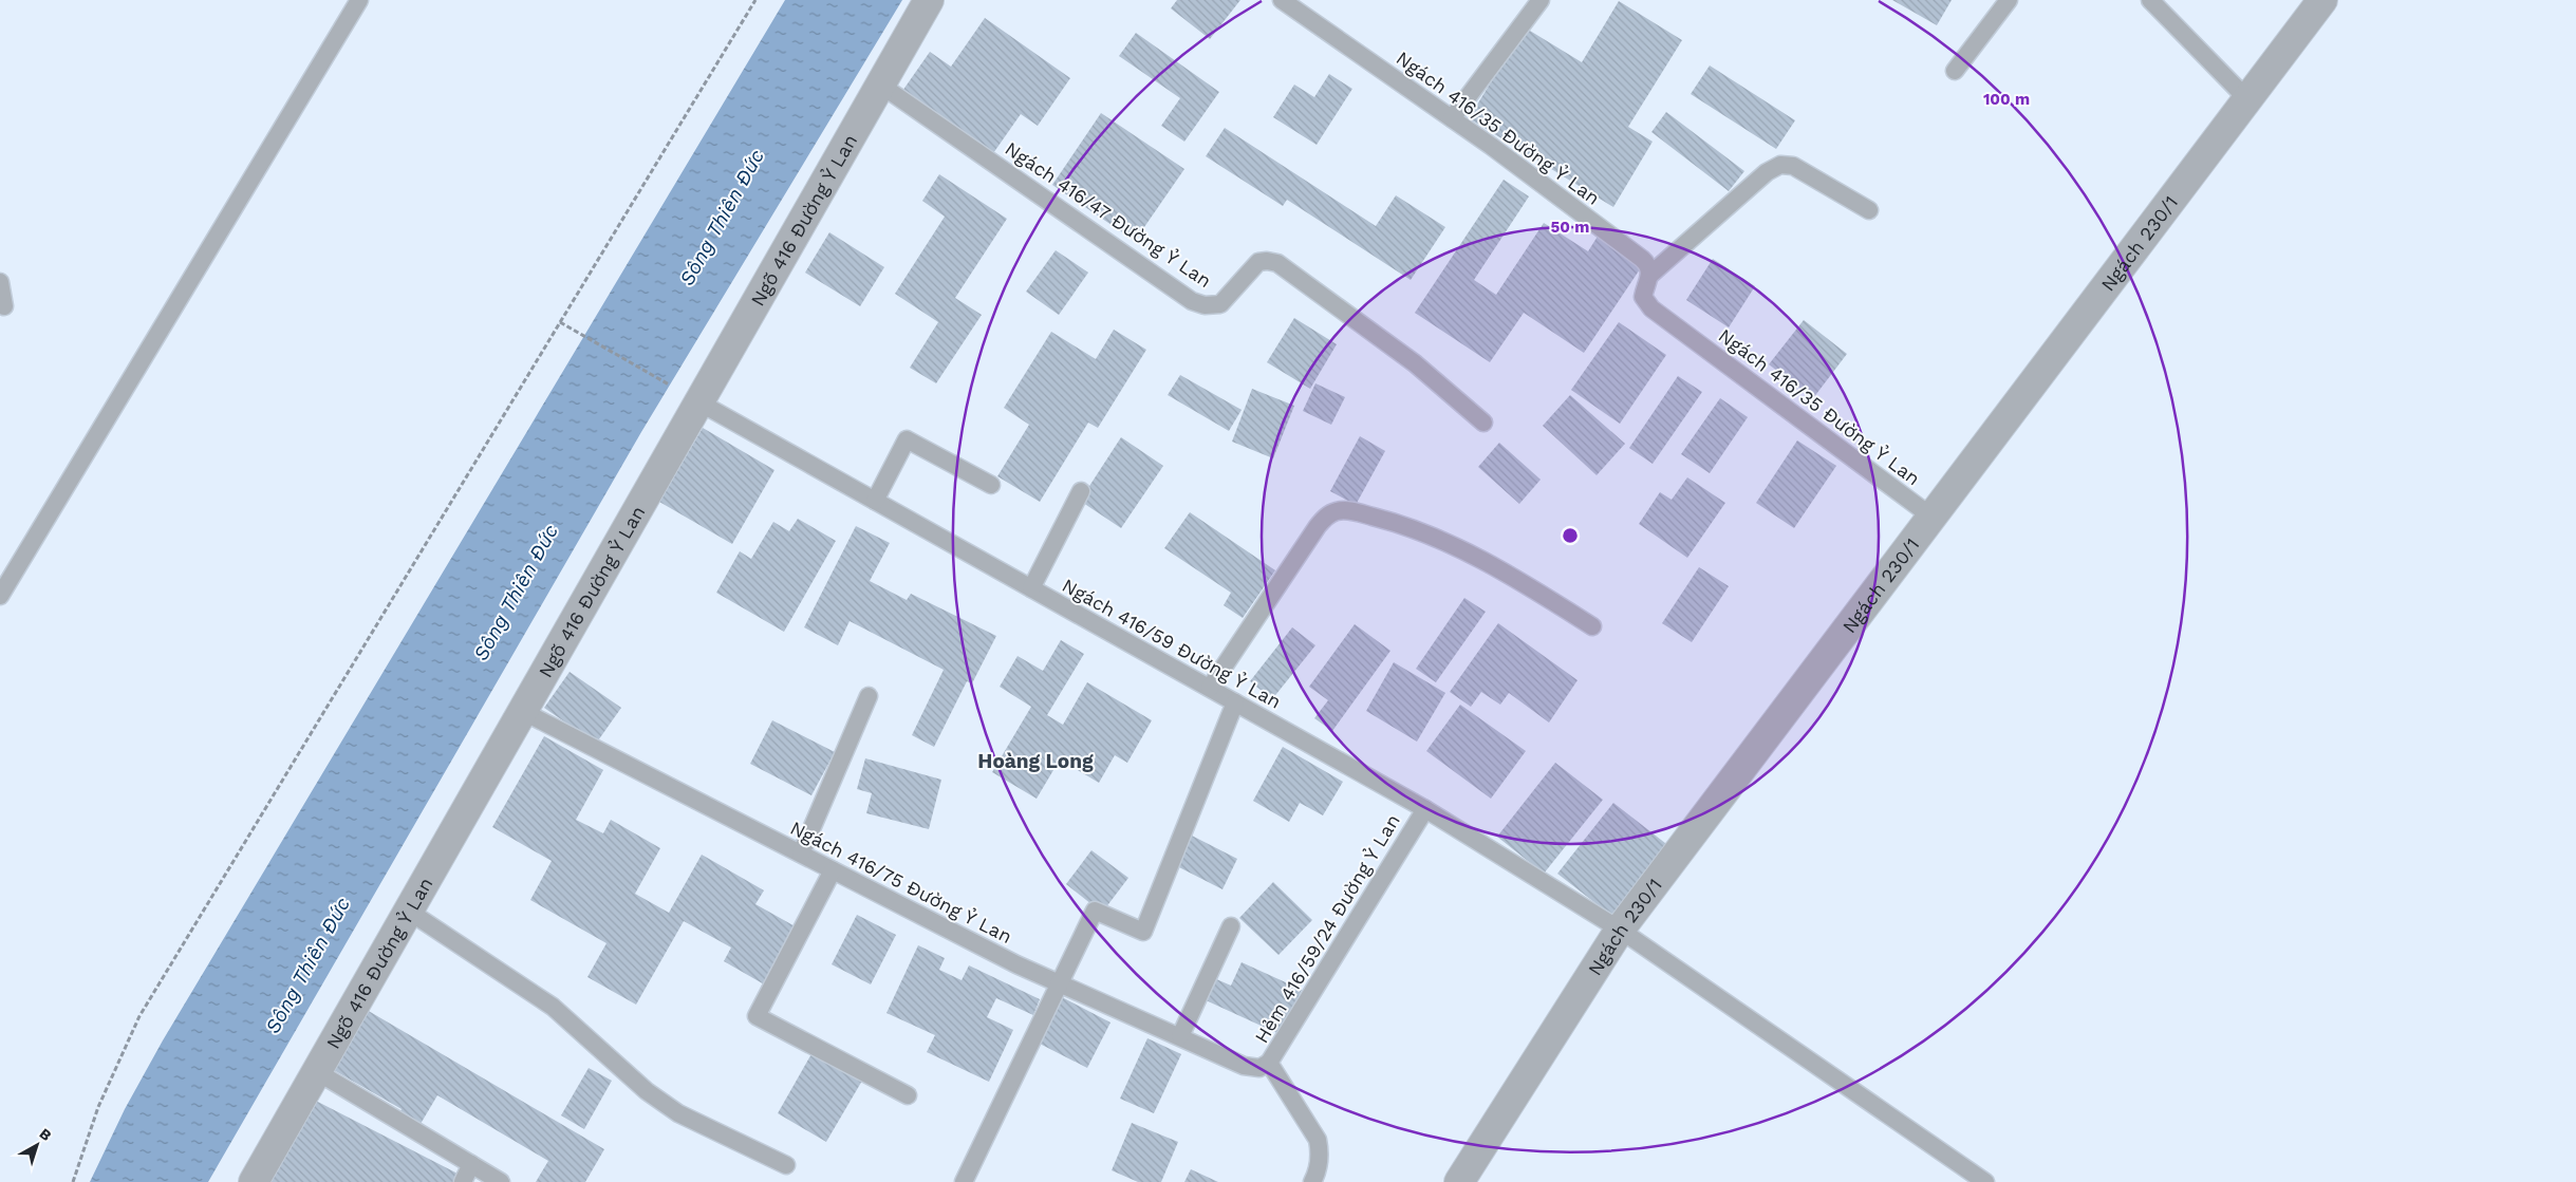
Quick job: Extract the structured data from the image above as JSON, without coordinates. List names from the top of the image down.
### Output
{
  "streets": {
    "street": ["Ngõ 416 Đường Ỷ Lan", "Ngách 230/1"],
    "lane": [
      "Ngách 416/35 Đường Ỷ Lan",
      "Ngách 416/47 Đường Ỷ Lan",
      "Ngách 416/59 Đường Ỷ Lan",
      "Ngách 416/75 Đường Ỷ Lan",
      "Hẻm 416/59/24 Đường Ỷ Lan"
    ]
  },
  "crossings": [
    ["Ngách 416/35 Đường Ỷ Lan", "Ngách 230/1"],
    ["Ngách 416/47 Đường Ỷ Lan", "Ngõ 416 Đường Ỷ Lan"],
    ["Ngõ 416 Đường Ỷ Lan", "Ngách 416/59 Đường Ỷ Lan"],
    ["Ngõ 416 Đường Ỷ Lan", "Ngách 416/75 Đường Ỷ Lan"],
    ["Ngách 230/1", "Ngách 416/59 Đường Ỷ Lan"],
    ["Ngách 416/59 Đường Ỷ Lan", "Hẻm 416/59/24 Đường Ỷ Lan"],
    ["Ngách 416/75 Đường Ỷ Lan", "Hẻm 416/59/24 Đường Ỷ Lan"]
  ],
  "districts": ["Hoàng Long"],
  "water": ["Sông Thiên Đức"],
  "north": "top right",
  "rings": ["100 m", "50 m"]
}
